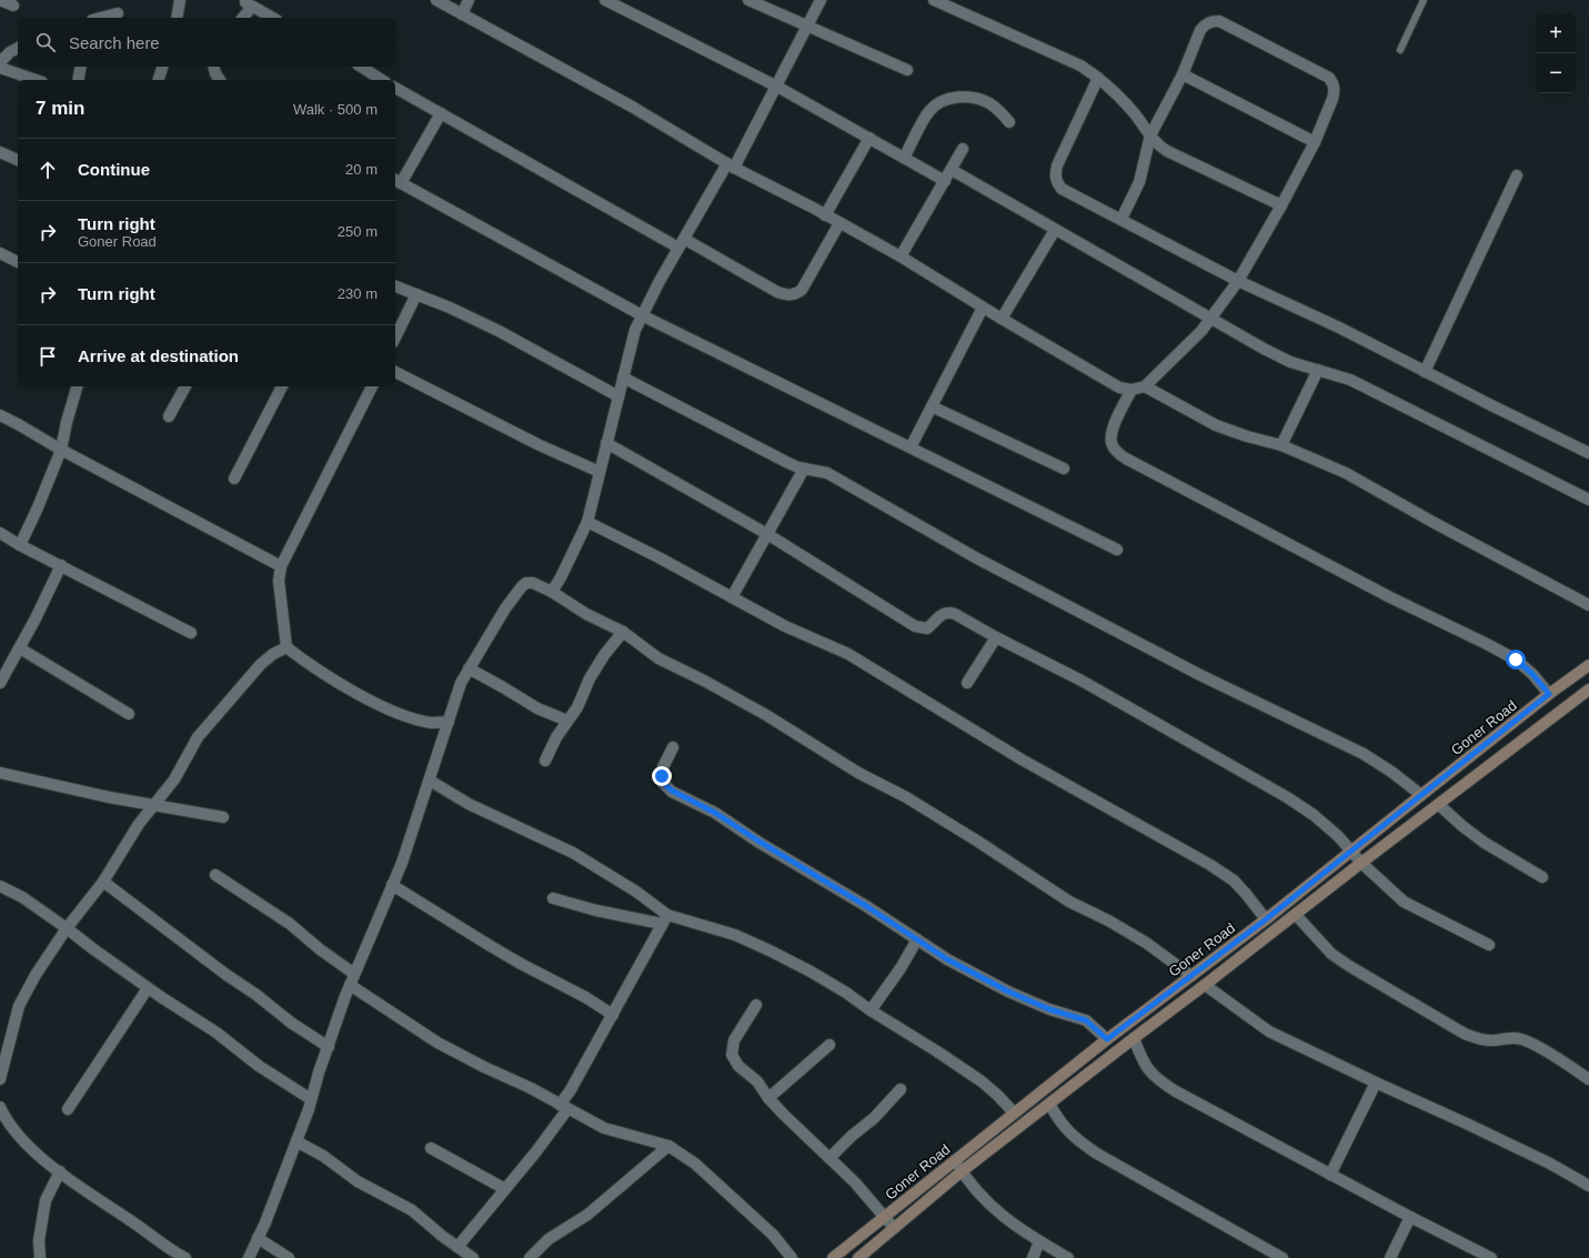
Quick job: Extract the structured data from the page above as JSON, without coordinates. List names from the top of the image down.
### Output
{
  "streets": {
    "street": ["Goner Road"]
  },
  "page": {
    "map_buttons": ["+", "−"],
    "search": "Search here",
    "heading": ["7 min", "Walk · 500 m"],
    "list": [
      ["Continue", "20 m"],
      ["Turn right", "Goner Road", "250 m"],
      ["Turn right", "230 m"],
      "Arrive at destination"
    ]
  }
}
